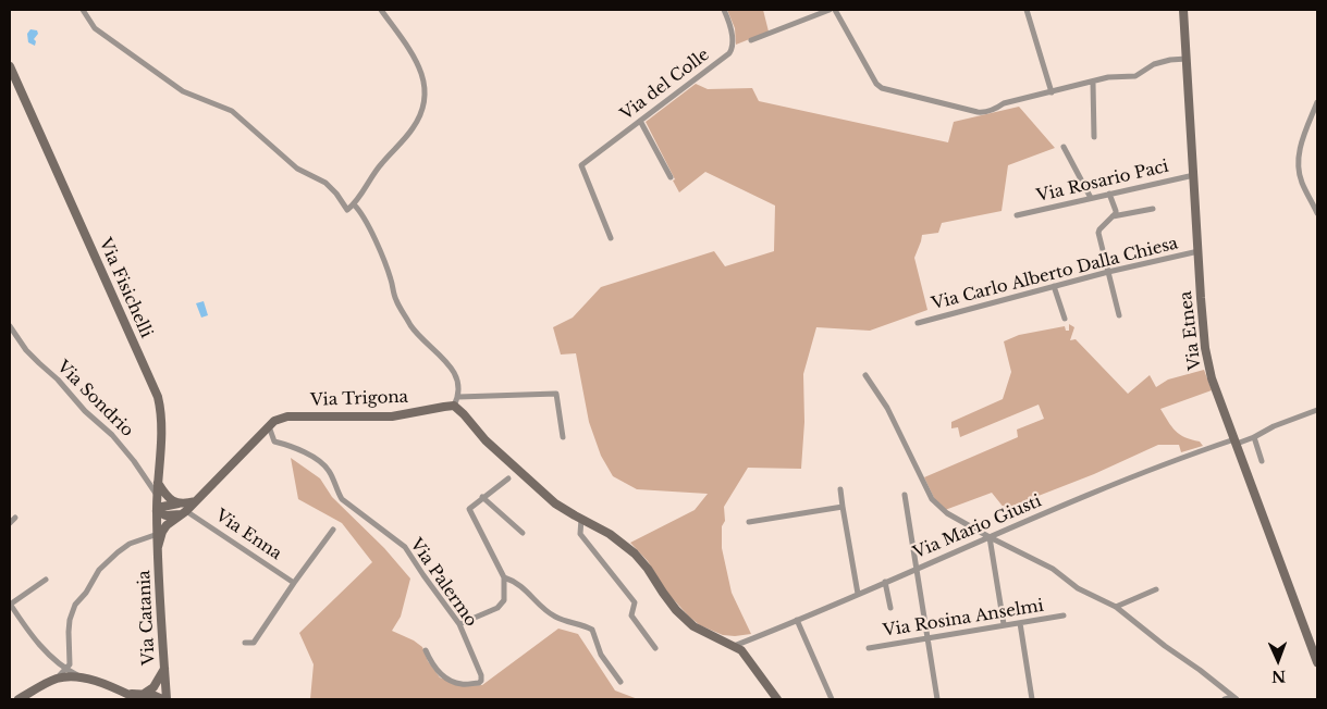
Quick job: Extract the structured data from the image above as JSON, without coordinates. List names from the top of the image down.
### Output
{
  "streets": {
    "main road": [
      "Via Fisichelli",
      "Via Etnea",
      "Via Trigona",
      "Via Catania"
    ],
    "street": [
      "Via del Colle",
      "Via Rosario Paci",
      "Via Carlo Alberto Dalla Chiesa",
      "Via Sondrio",
      "Via Mario Giusti",
      "Via Enna",
      "Via Palermo",
      "Via Rosina Anselmi"
    ]
  },
  "crossings": [
    ["Via Rosario Paci", "Via Etnea"],
    ["Via Carlo Alberto Dalla Chiesa", "Via Etnea"],
    ["Via Fisichelli", "Via Sondrio"],
    ["Via Fisichelli", "Via Catania"],
    ["Via Etnea", "Via Mario Giusti"],
    ["Via Trigona", "Via Enna"],
    ["Via Trigona", "Via Palermo"],
    ["Via Trigona", "Via Catania"]
  ],
  "north": "bottom"
}
